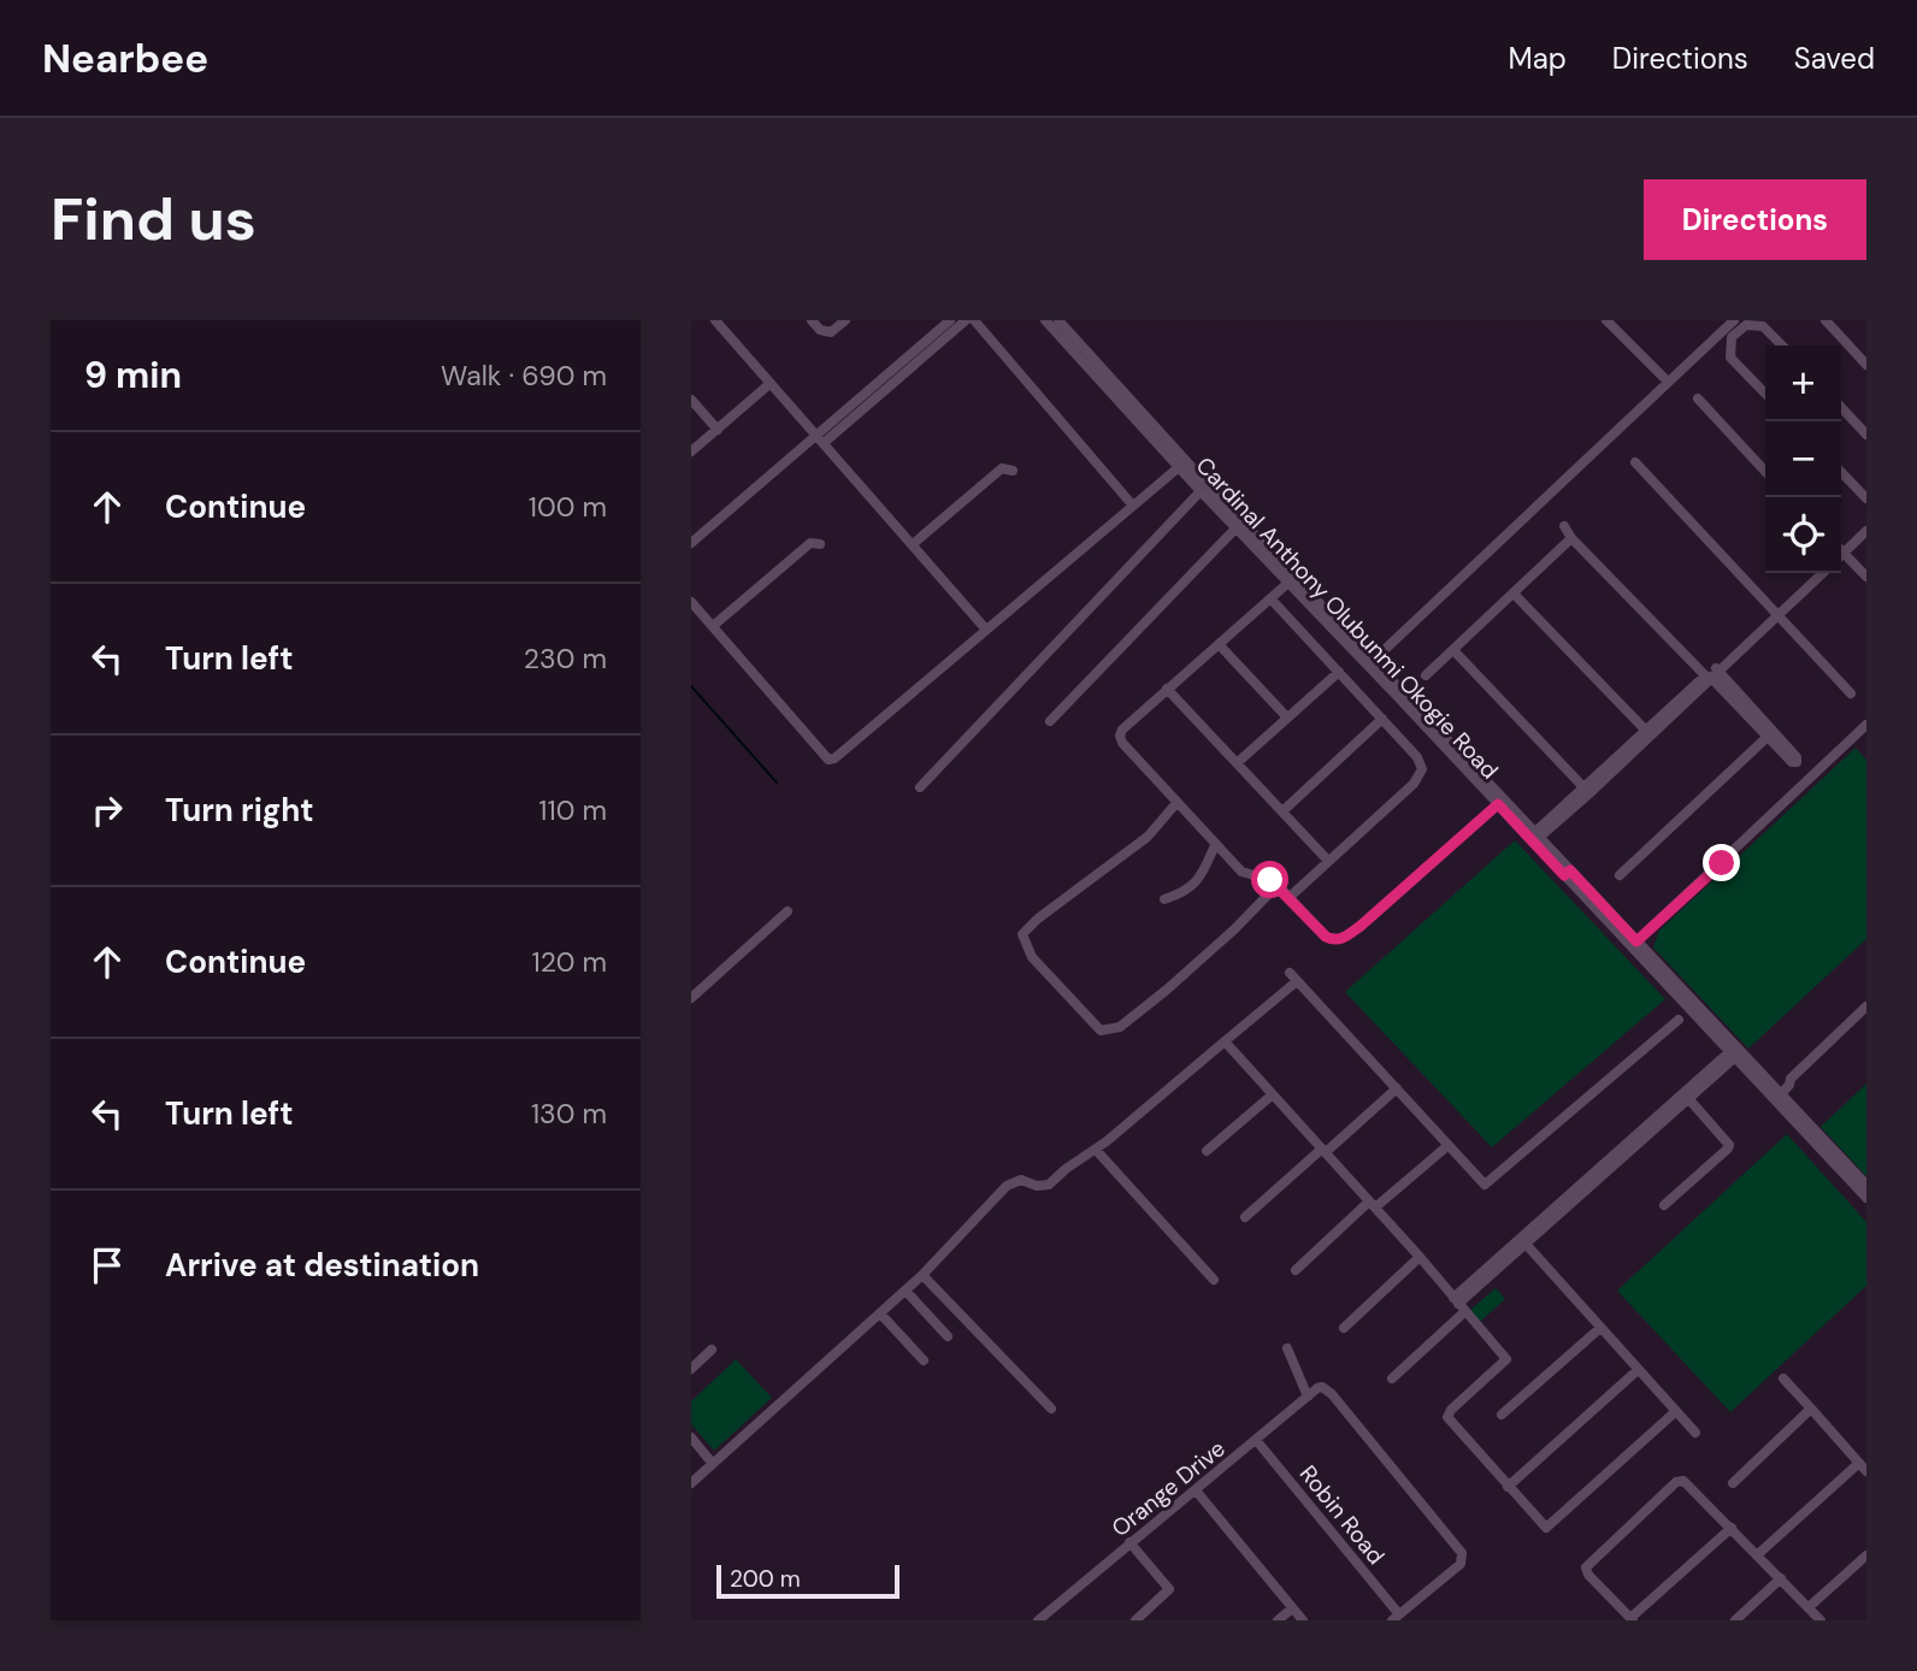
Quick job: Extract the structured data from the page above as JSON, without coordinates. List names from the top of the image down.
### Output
{
  "streets": {
    "street": ["Cardinal Anthony Olubunmi Okogie Road", "Orange Drive", "Robin Road"]
  },
  "crossings": [
    ["Orange Drive", "Robin Road"]
  ],
  "scale_bar": "200 m",
  "page": {
    "header": "Nearbee",
    "nav": ["Map", "Directions", "Saved"],
    "buttons": "Directions",
    "title": "Find us",
    "heading": ["9 min", "Walk · 690 m"],
    "map_buttons": ["+", "−"],
    "list": [
      ["Continue", "100 m"],
      ["Turn left", "230 m"],
      ["Turn right", "110 m"],
      ["Continue", "120 m"],
      ["Turn left", "130 m"],
      "Arrive at destination"
    ],
    "scale": "200 m"
  }
}
